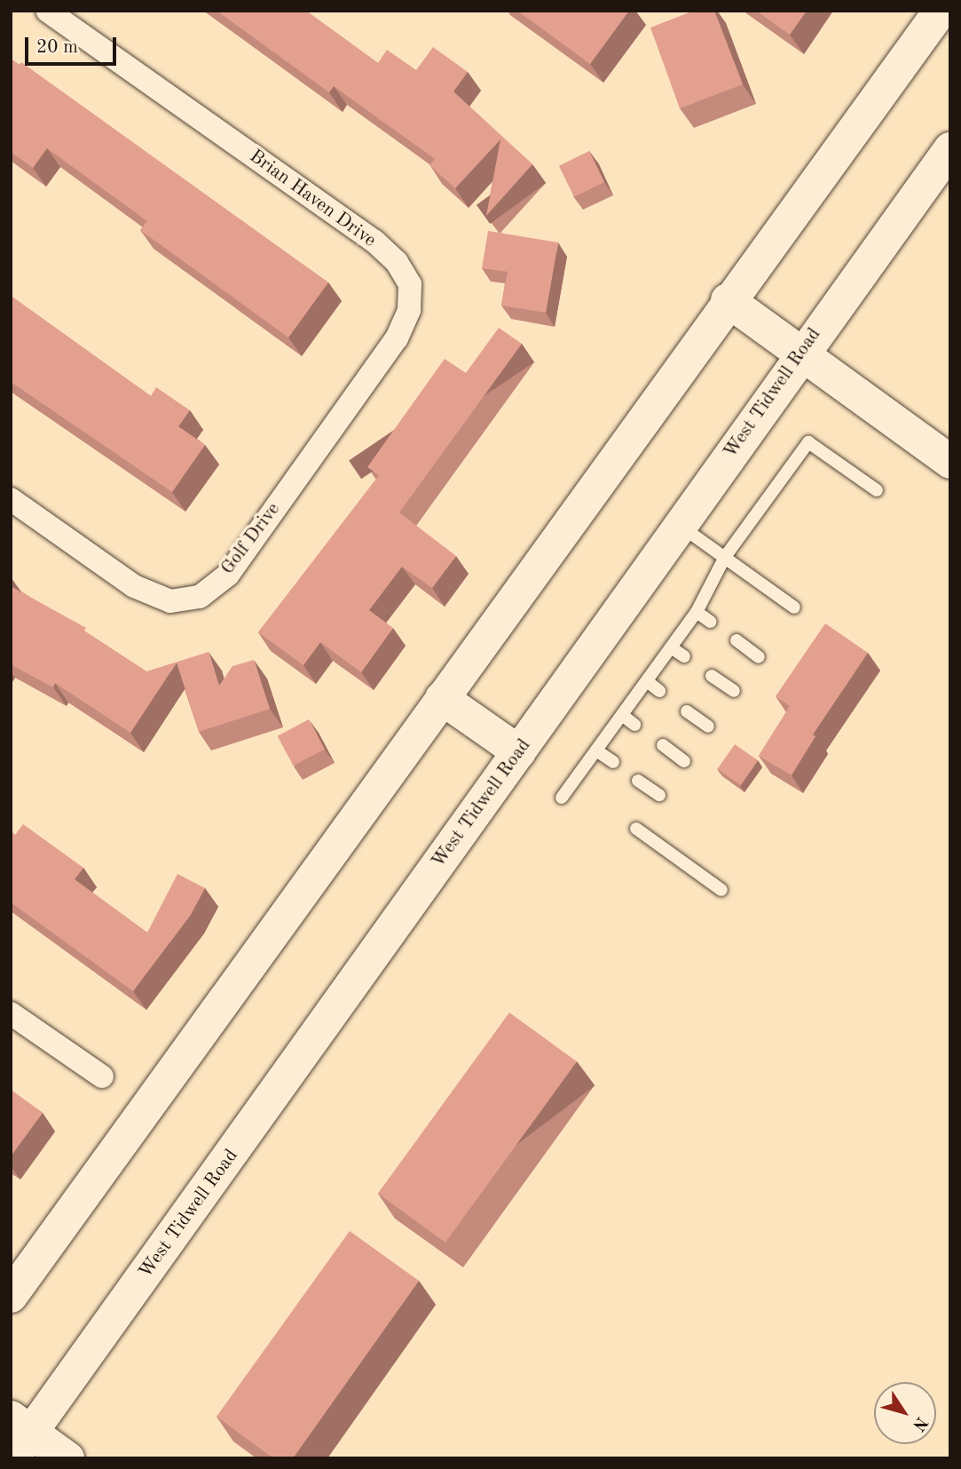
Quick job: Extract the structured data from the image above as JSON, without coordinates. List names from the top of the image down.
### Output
{
  "streets": {
    "main road": ["West Tidwell Road"],
    "street": ["Brian Haven Drive", "Golf Drive"]
  },
  "crossings": [
    ["Brian Haven Drive", "Golf Drive"]
  ],
  "scale_bar": "20 m",
  "north": "bottom right"
}
